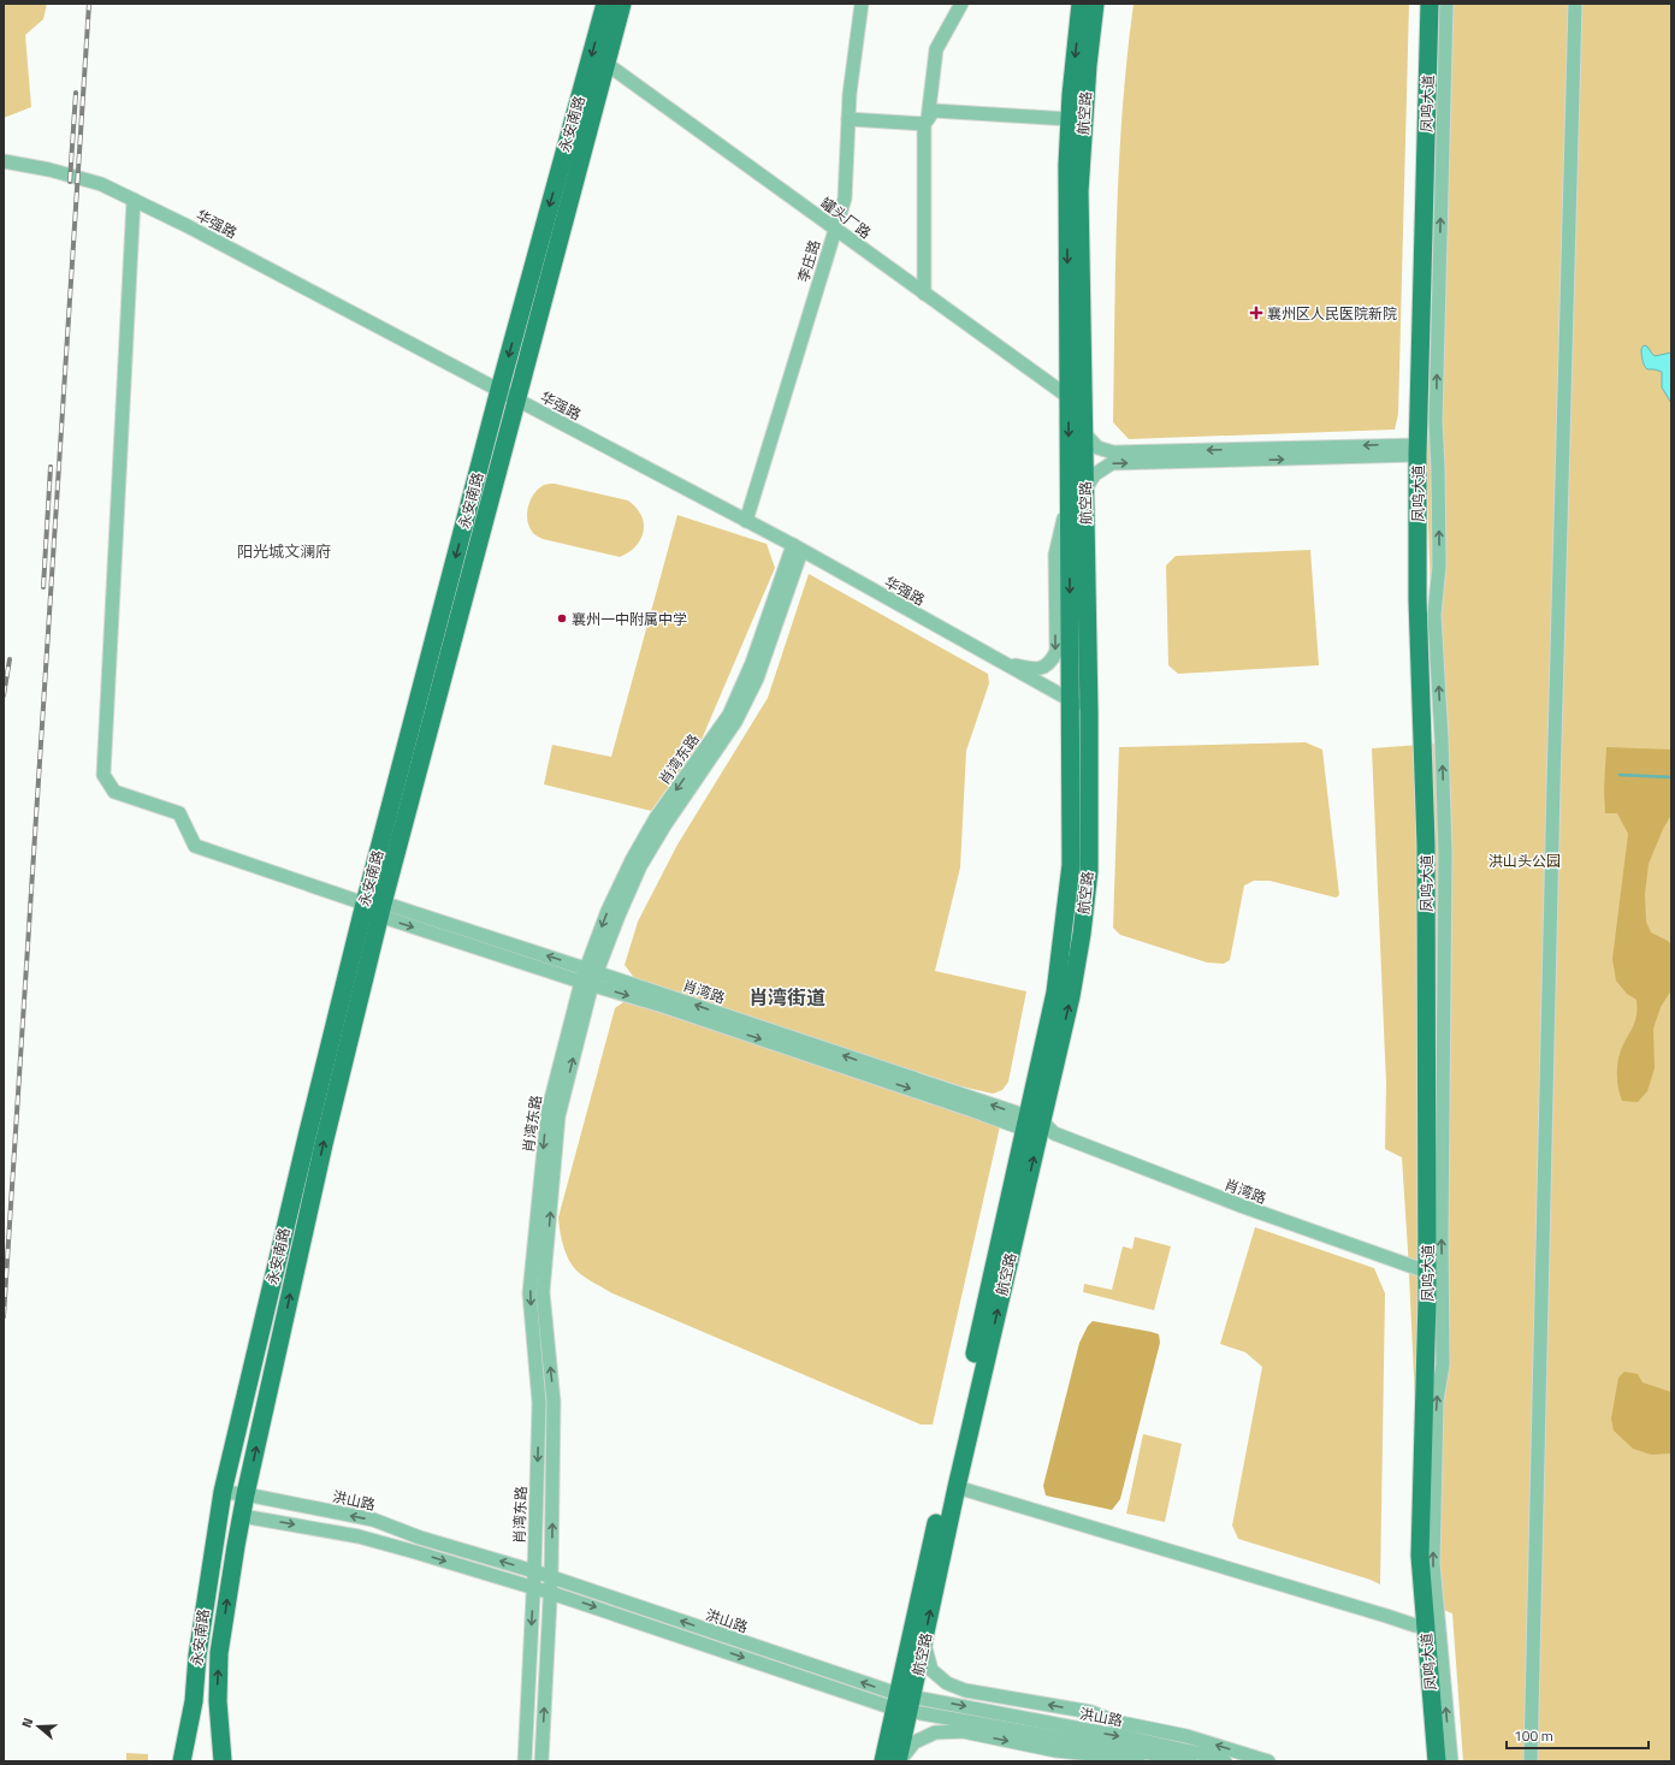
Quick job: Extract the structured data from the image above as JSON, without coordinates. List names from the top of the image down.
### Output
{
  "streets": {
    "main road": ["凤鸣大道", "航空路", "永安南路"],
    "street": [
      "罐头厂路",
      "华强路",
      "李庄路",
      "肖湾东路",
      "肖湾路",
      "洪山路"
    ]
  },
  "crossings": [
    ["凤鸣大道", "肖湾路"],
    ["航空路", "罐头厂路"],
    ["航空路", "华强路"],
    ["航空路", "肖湾路"],
    ["航空路", "洪山路"],
    ["永安南路", "罐头厂路"],
    ["永安南路", "华强路"],
    ["永安南路", "肖湾路"],
    ["永安南路", "洪山路"],
    ["罐头厂路", "李庄路"],
    ["华强路", "李庄路"],
    ["华强路", "肖湾东路"],
    ["华强路", "肖湾路"],
    ["肖湾东路", "肖湾路"],
    ["肖湾东路", "洪山路"]
  ],
  "districts": ["阳光城文澜府", "肖湾街道"],
  "parks": ["洪山头公园"],
  "places": {
    "health": ["襄州区人民医院新院"],
    "other": ["襄州一中附属中学"]
  },
  "scale_bar": "100 m",
  "north": "left"
}
